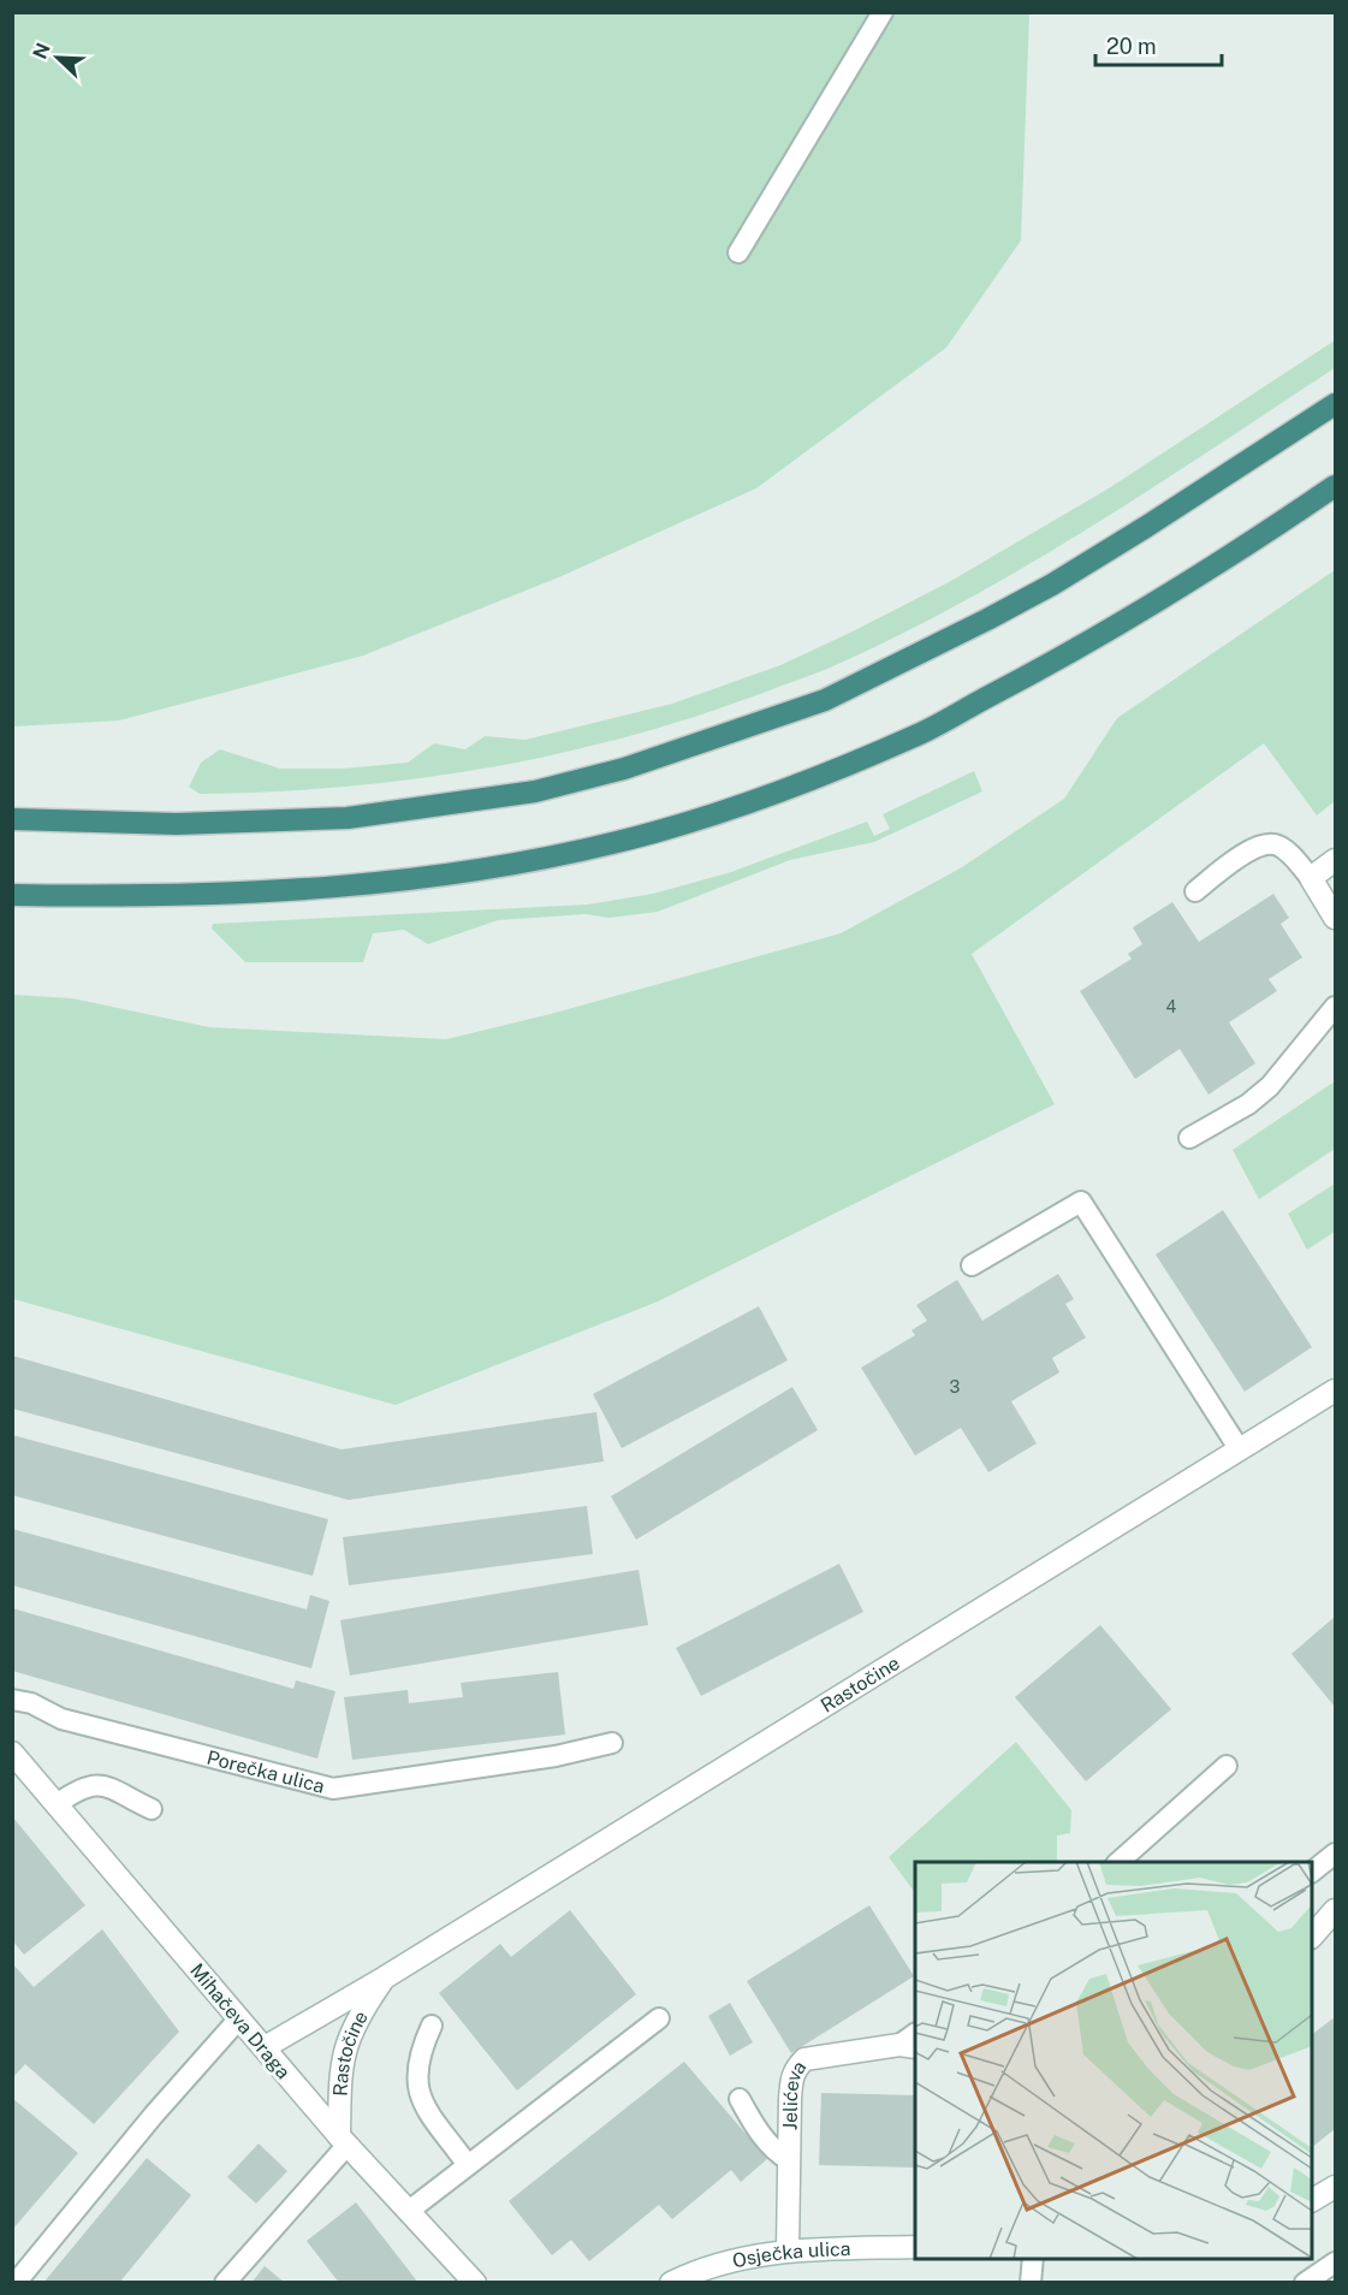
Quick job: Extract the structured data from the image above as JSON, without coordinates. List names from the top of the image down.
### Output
{
  "streets": {
    "street": [
      "Rastočine",
      "Mihačeva Draga",
      "Jelićeva",
      "Osječka ulica"
    ],
    "lane": ["Porečka ulica"]
  },
  "crossings": [
    ["Rastočine", "Mihačeva Draga"],
    ["Jelićeva", "Osječka ulica"]
  ],
  "house_numbers": ["4", "3"],
  "scale_bar": "20 m",
  "north": "top left"
}
